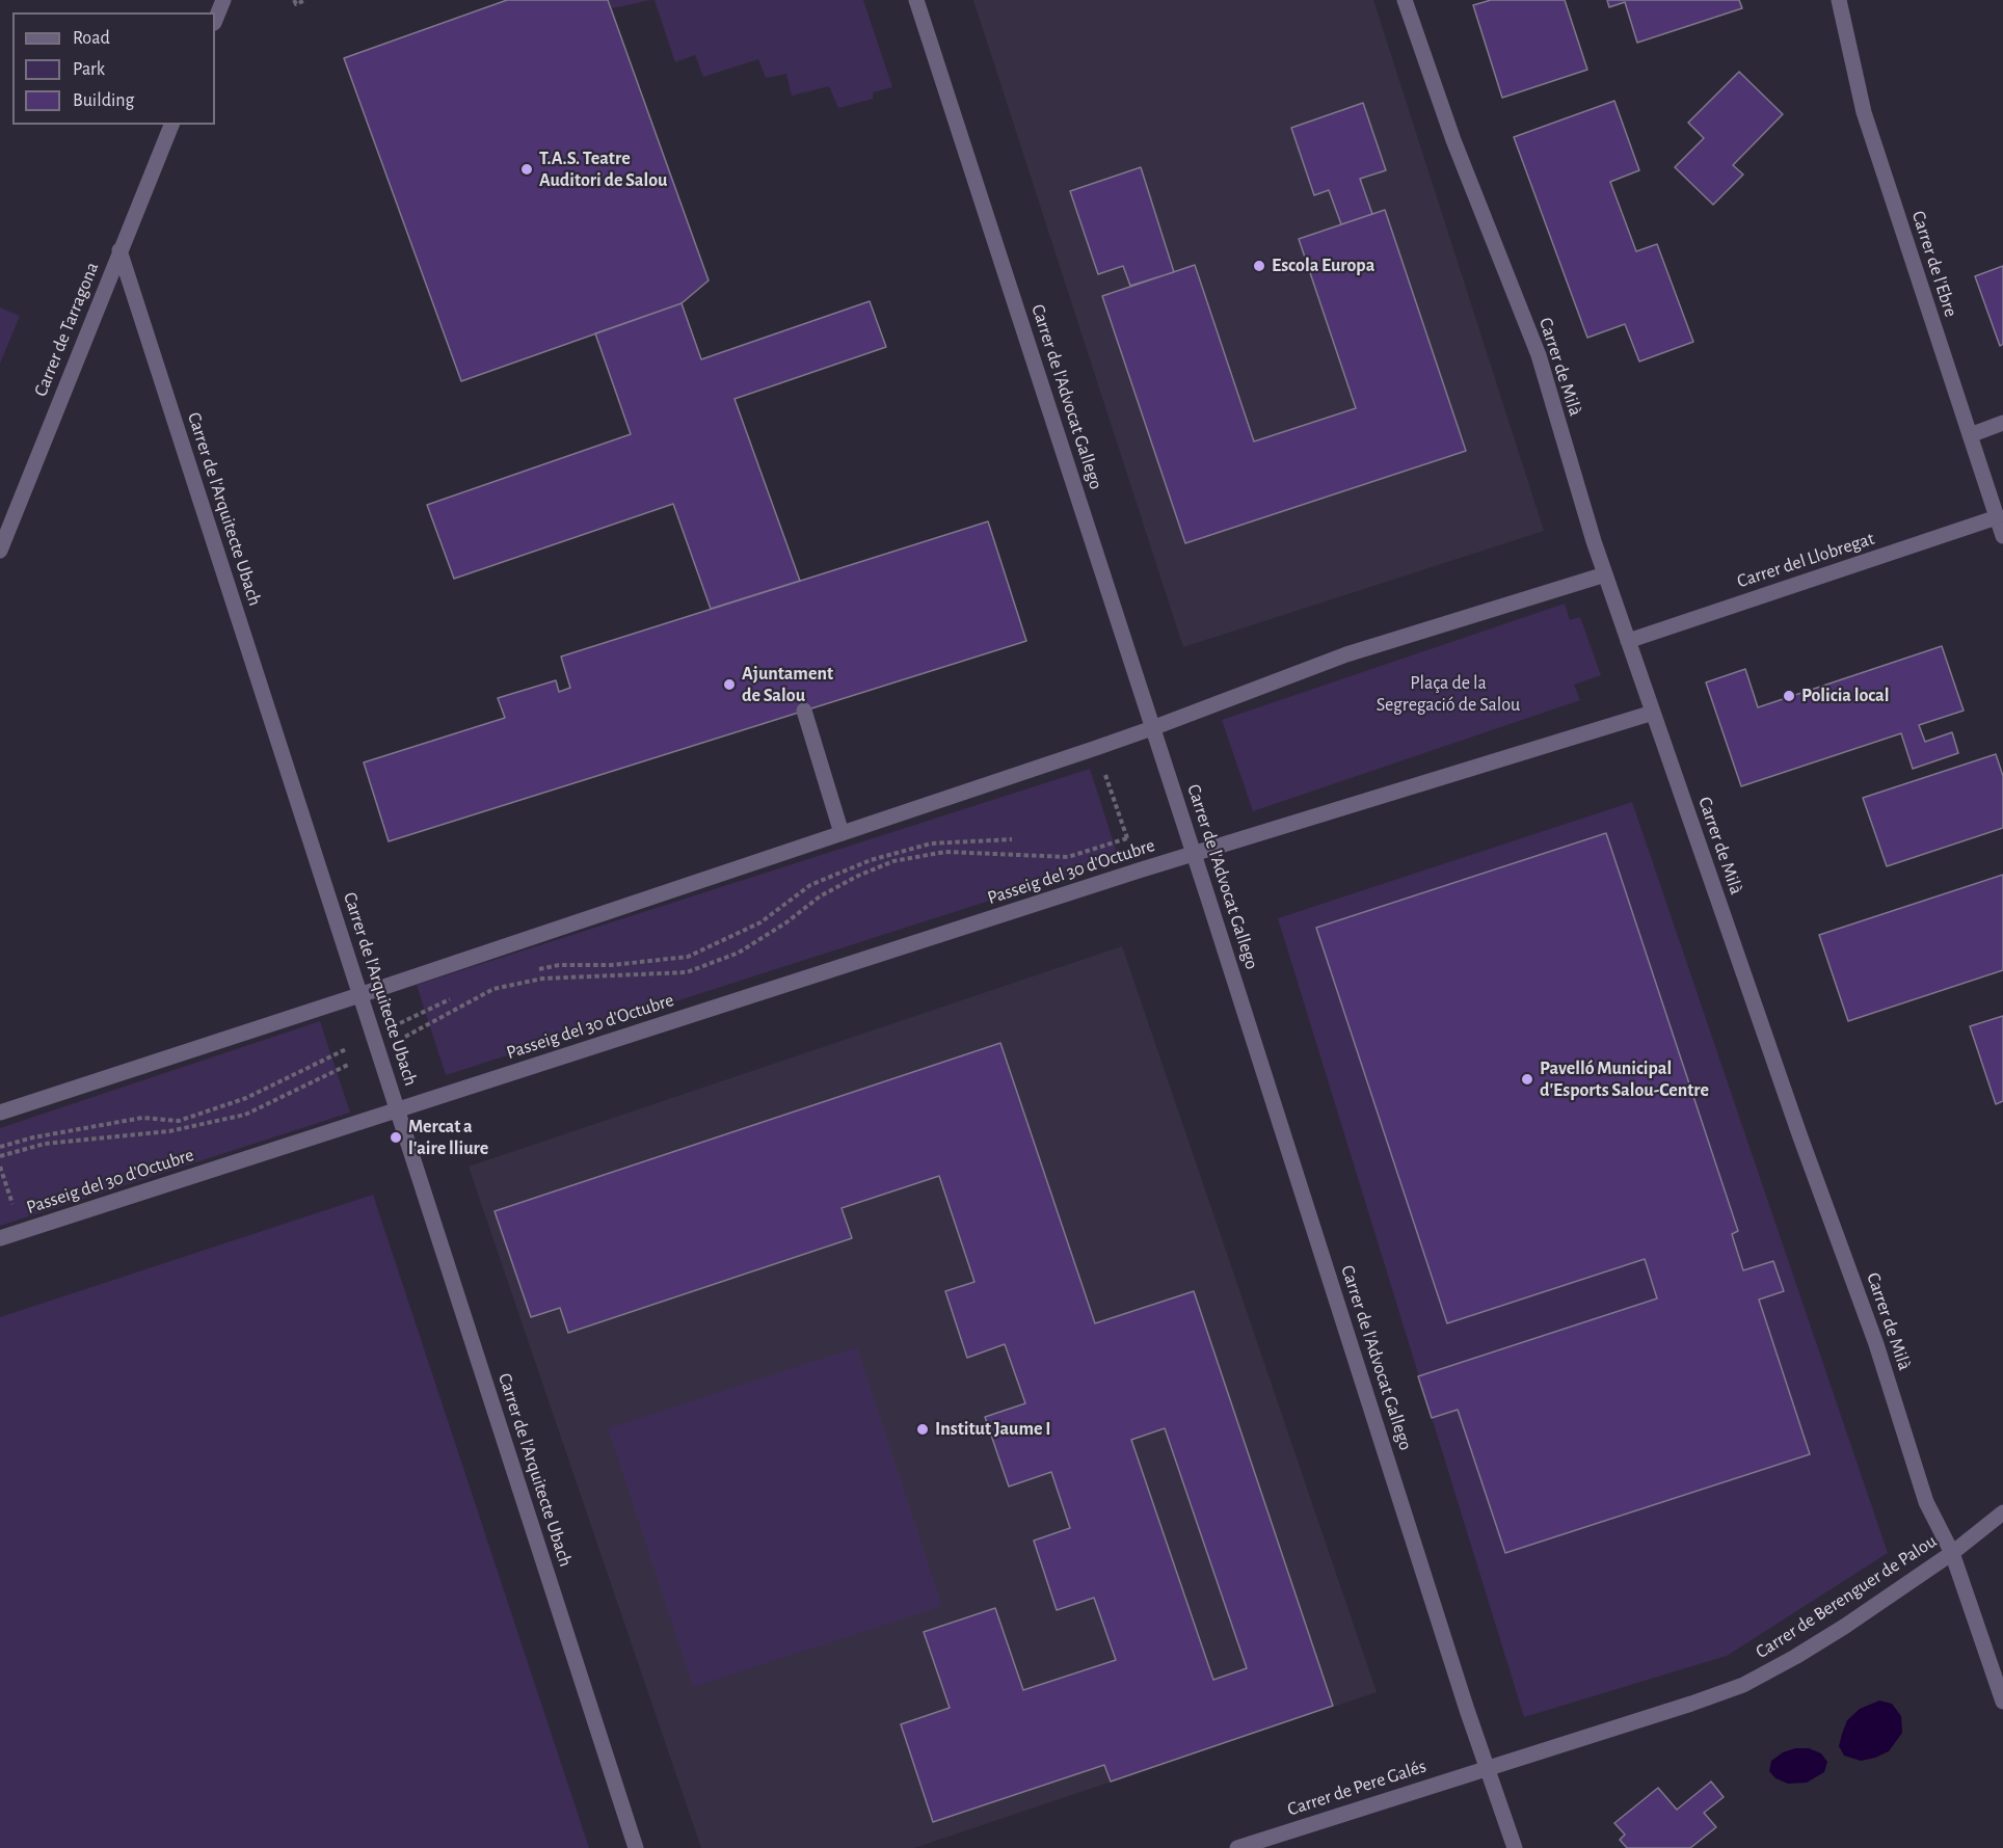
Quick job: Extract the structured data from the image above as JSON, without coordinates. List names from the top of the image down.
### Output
{
  "streets": {
    "street": [
      "Carrer de l'Ebre",
      "Carrer de Tarragona",
      "Carrer de Milà",
      "Carrer de l'Advocat Gallego",
      "Carrer de l'Arquitecte Ubach",
      "Carrer del Llobregat",
      "Passeig del 30 d'Octubre",
      "Carrer de Berenguer de Palou",
      "Carrer de Pere Galés"
    ]
  },
  "crossings": [
    ["Carrer de l'Ebre", "Carrer del Llobregat"],
    ["Carrer de Tarragona", "Carrer de l'Arquitecte Ubach"],
    ["Carrer de Milà", "Carrer del Llobregat"],
    ["Carrer de Milà", "Carrer de Berenguer de Palou"],
    ["Carrer de l'Advocat Gallego", "Passeig del 30 d'Octubre"],
    ["Carrer de l'Advocat Gallego", "Carrer de Berenguer de Palou"],
    ["Carrer de l'Advocat Gallego", "Carrer de Pere Galés"],
    ["Carrer de l'Arquitecte Ubach", "Passeig del 30 d'Octubre"],
    ["Carrer de Berenguer de Palou", "Carrer de Pere Galés"]
  ],
  "parks": ["Plaça de la Segregació de Salou"],
  "places": [
    "T.A.S. Teatre Auditori de Salou",
    "Escola Europa",
    "Ajuntament de Salou",
    "Policia local",
    "Pavelló Municipal d'Esports Salou-Centre",
    "Mercat a l'aire lliure",
    "Institut Jaume I"
  ],
  "legend": ["Road", "Park", "Building"]
}
